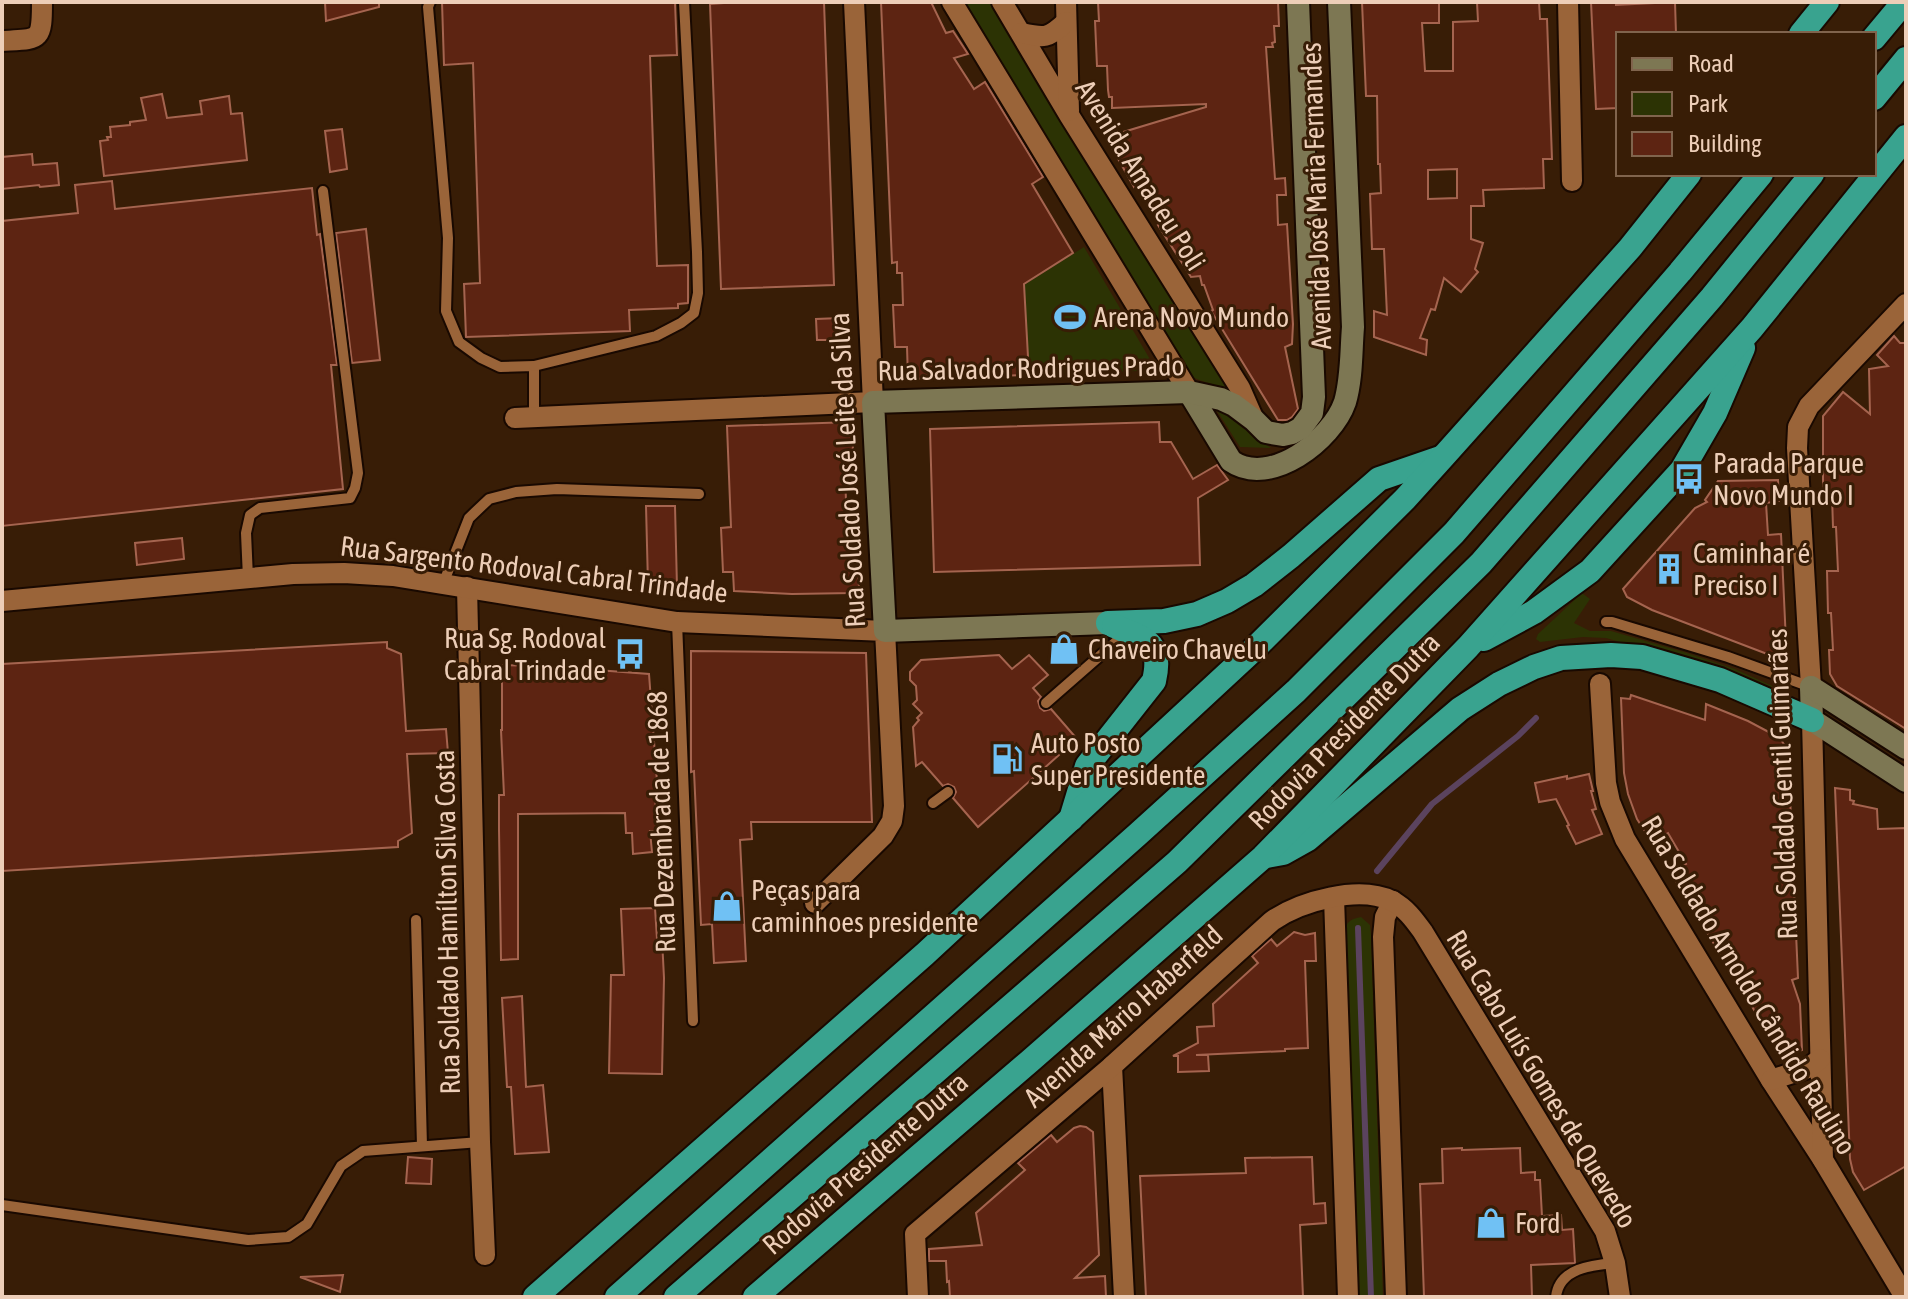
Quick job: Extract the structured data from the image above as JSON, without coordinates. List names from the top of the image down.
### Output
{
  "streets": {
    "highway": ["Rodovia Presidente Dutra"],
    "main road": [
      "Avenida José Maria Fernandes",
      "Rua Salvador Rodrigues Prado",
      "Rua Soldado José Leite da Silva",
      "Rua Sargento Rodoval Cabral Trindade",
      "Rua Soldado Gentil Guimarães"
    ],
    "street": [
      "Avenida Amadeu Poli",
      "Rua Soldado Hamílton Silva Costa",
      "Rua Soldado Arnoldo Cândido Raulino",
      "Avenida Mário Haberfeld",
      "Rua Cabo Luís Gomes de Quevedo"
    ],
    "lane": ["Rua Dezembrada de 1868"]
  },
  "crossings": [
    ["Avenida Amadeu Poli", "Avenida José Maria Fernandes"],
    ["Avenida Amadeu Poli", "Rua Salvador Rodrigues Prado"],
    ["Avenida José Maria Fernandes", "Rua Salvador Rodrigues Prado"],
    ["Rua Salvador Rodrigues Prado", "Rua Soldado José Leite da Silva"],
    ["Rua Soldado José Leite da Silva", "Rua Sargento Rodoval Cabral Trindade"],
    ["Rua Sargento Rodoval Cabral Trindade", "Rua Dezembrada de 1868"],
    ["Rua Sargento Rodoval Cabral Trindade", "Rua Soldado Hamílton Silva Costa"],
    ["Rua Soldado Gentil Guimarães", "Rua Soldado Arnoldo Cândido Raulino"],
    ["Avenida Mário Haberfeld", "Rua Cabo Luís Gomes de Quevedo"]
  ],
  "places": {
    "sports": ["Arena Novo Mundo"],
    "bus stop": ["Parada Parque Novo Mundo I", "Rua Sg. Rodoval Cabral Trindade"],
    "building": ["Caminhar é Preciso I"],
    "shop": ["Chaveiro Chavelu", "Peças para caminhoes presidente", "Ford"],
    "fuel station": ["Auto Posto Super Presidente"]
  },
  "legend": ["Road", "Park", "Building"]
}
